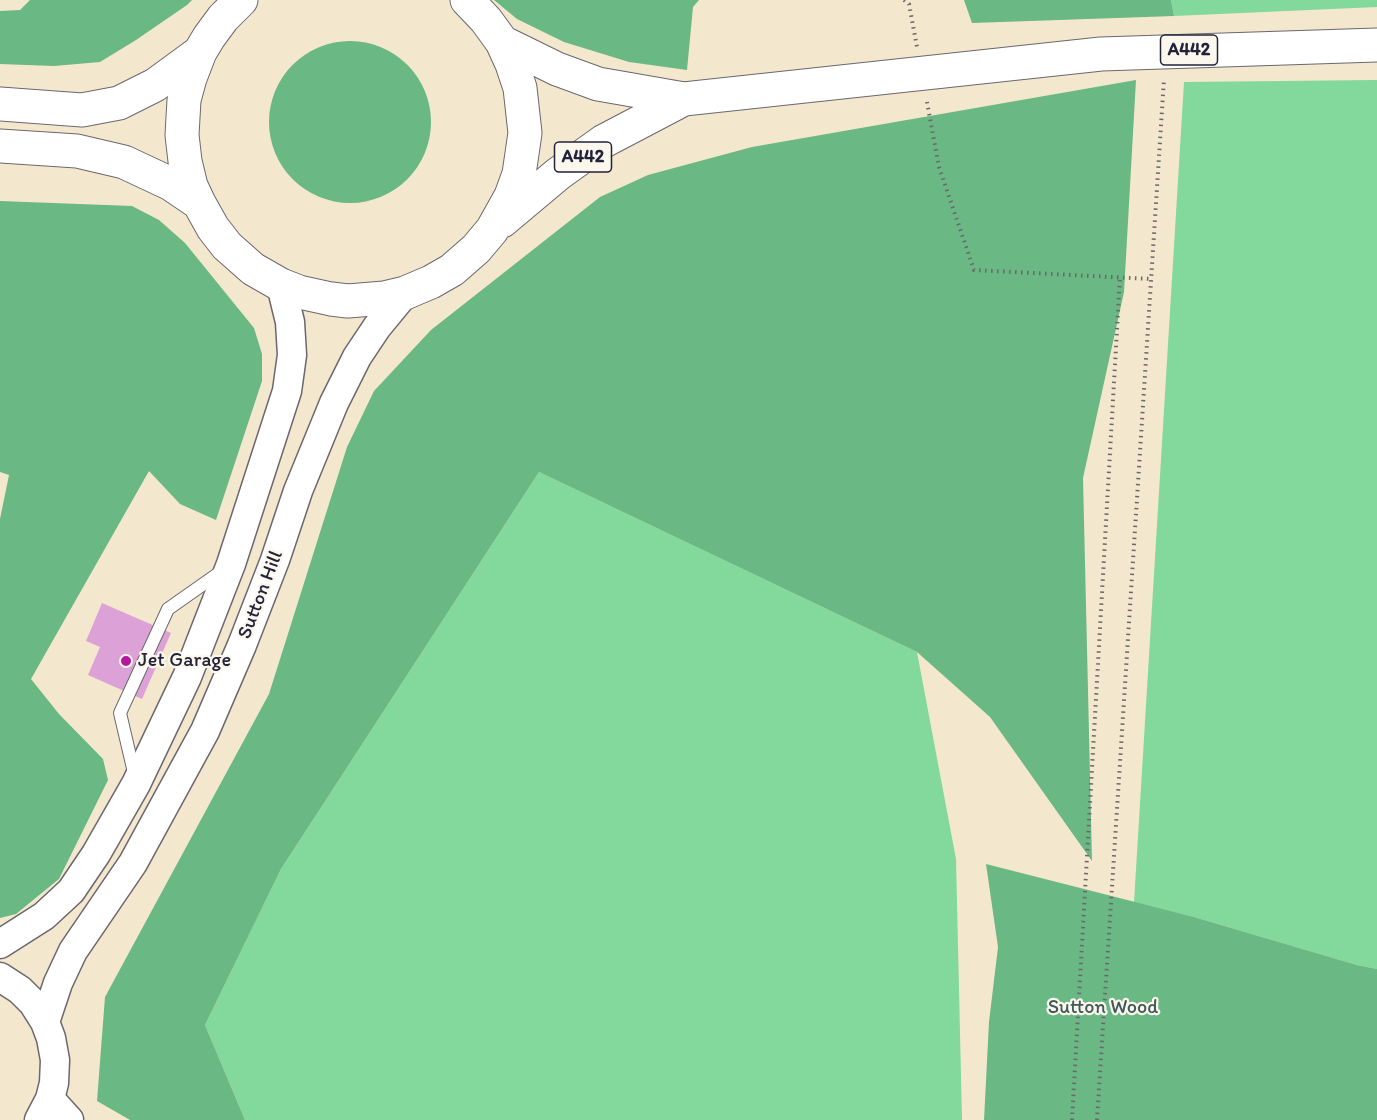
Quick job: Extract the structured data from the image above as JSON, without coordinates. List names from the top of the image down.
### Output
{
  "streets": {
    "highway": ["A442"],
    "street": ["Sutton Hill"]
  },
  "parks": ["Sutton Wood"],
  "places": ["Jet Garage"]
}
